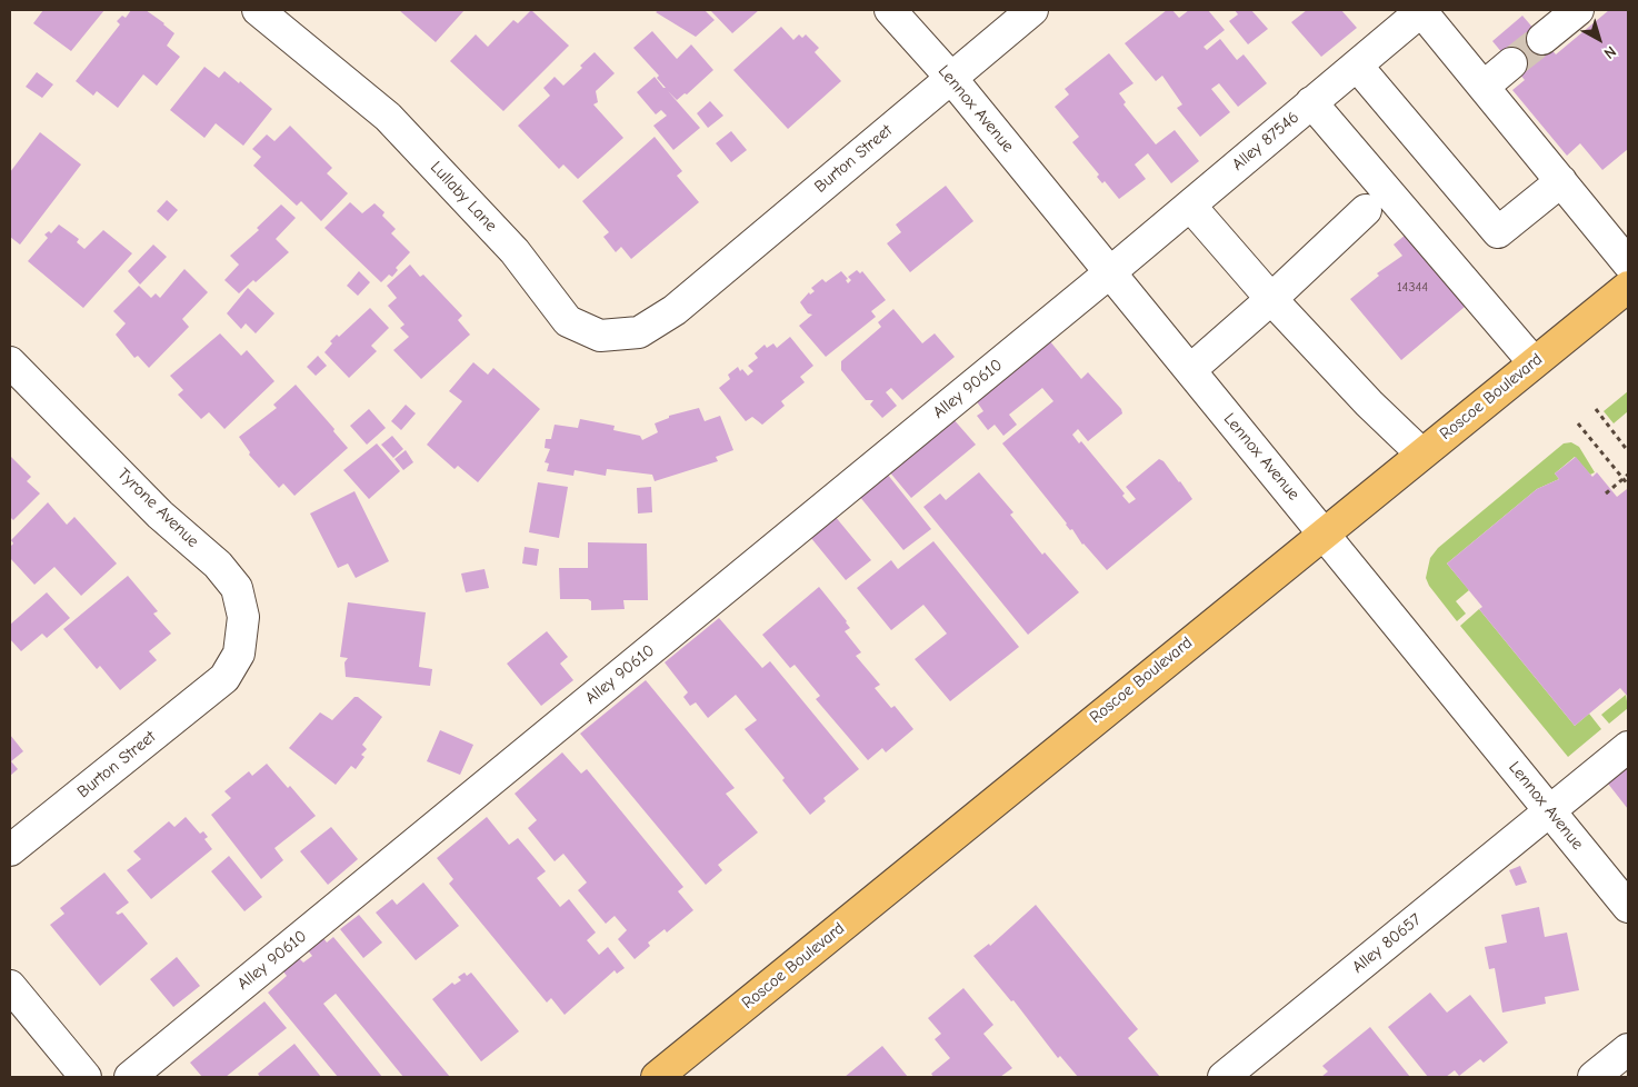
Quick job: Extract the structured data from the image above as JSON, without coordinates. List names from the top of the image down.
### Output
{
  "streets": {
    "main road": ["Roscoe Boulevard"],
    "street": [
      "Lennox Avenue",
      "Alley 87546",
      "Burton Street",
      "Lullaby Lane",
      "Alley 90610",
      "Tyrone Avenue",
      "Alley 80657"
    ]
  },
  "crossings": [
    ["Lennox Avenue", "Alley 87546"],
    ["Lennox Avenue", "Burton Street"],
    ["Lennox Avenue", "Alley 90610"],
    ["Lennox Avenue", "Roscoe Boulevard"],
    ["Lennox Avenue", "Alley 80657"],
    ["Alley 87546", "Alley 90610"],
    ["Burton Street", "Lullaby Lane"],
    ["Burton Street", "Tyrone Avenue"]
  ],
  "house_numbers": ["14344"],
  "north": "bottom right"
}
